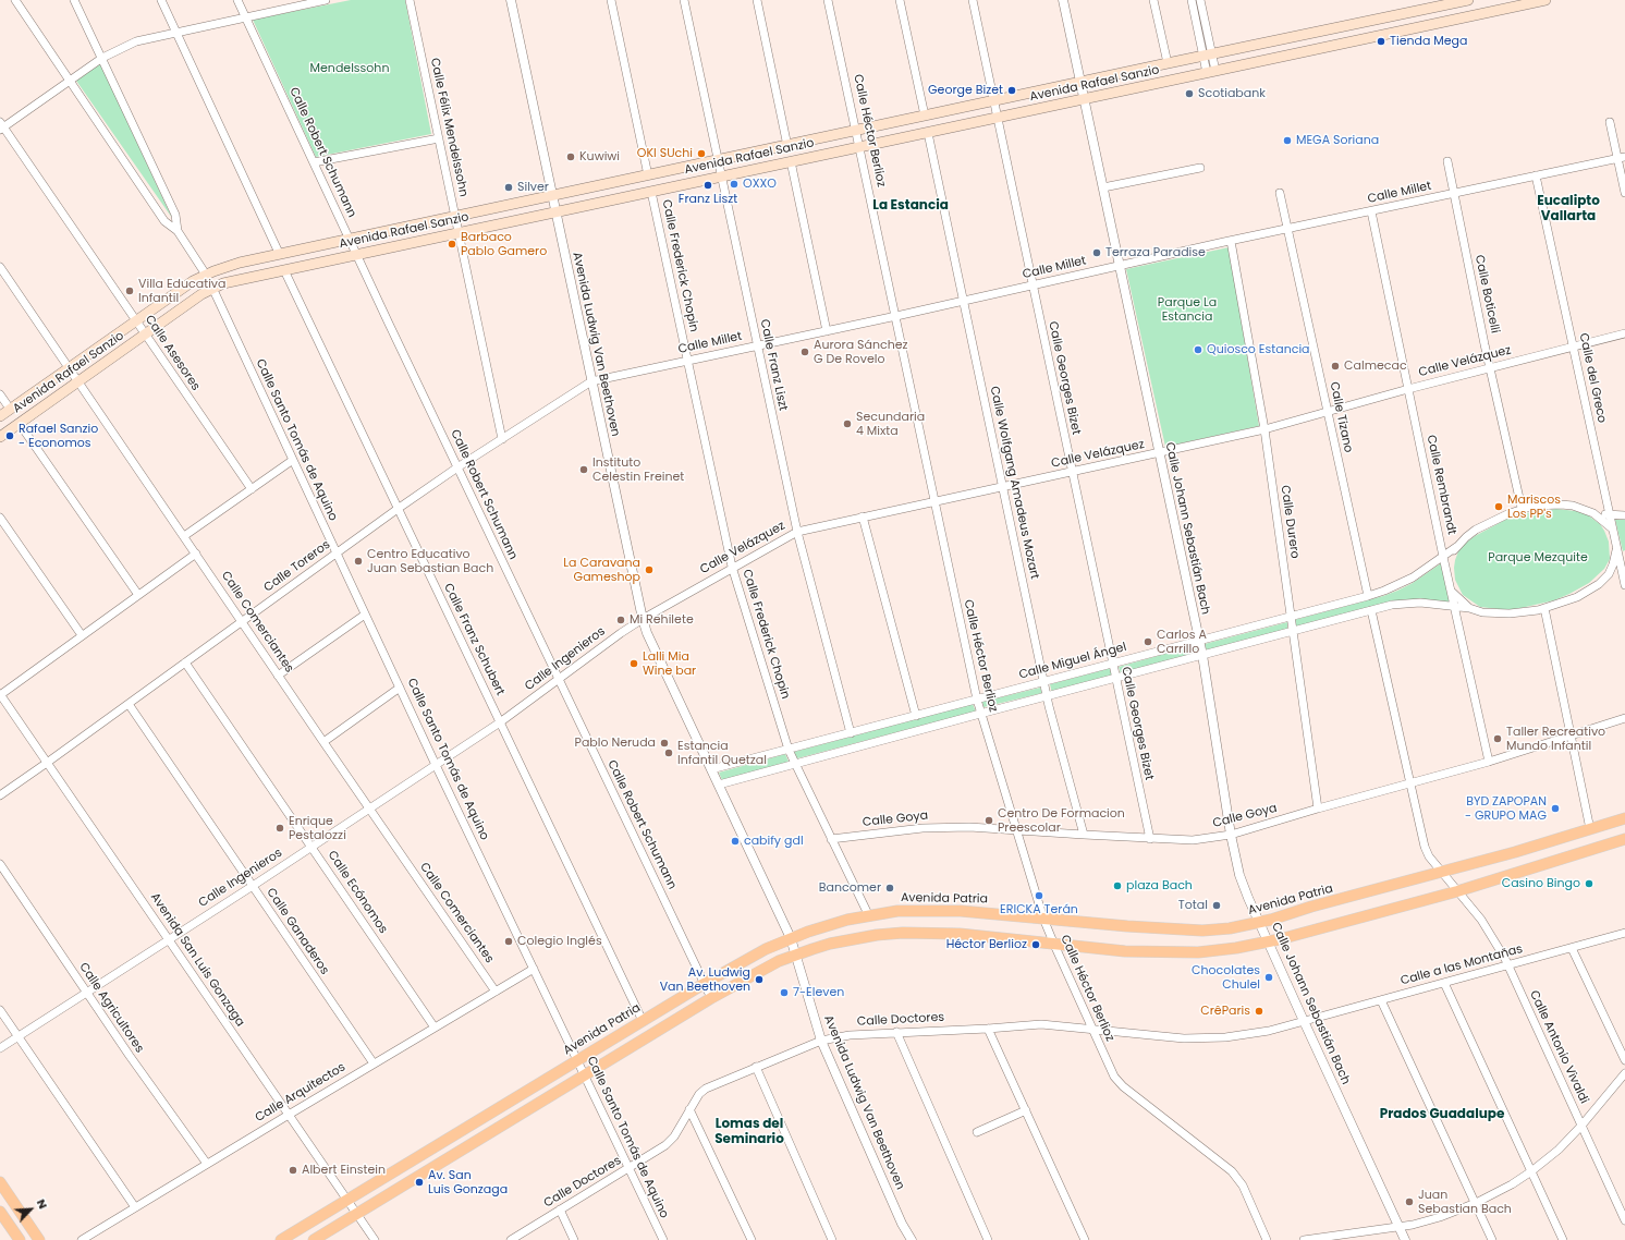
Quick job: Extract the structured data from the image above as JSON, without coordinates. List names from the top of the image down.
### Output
{
  "streets": {
    "main road": ["Avenida Rafael Sanzio", "Avenida Patria"],
    "street": [
      "Calle Félix Mendelssohn",
      "Calle Héctor Berlioz",
      "Calle Robert Schumann",
      "Calle Millet",
      "Calle Frederick Chopin",
      "Calle Boticelli",
      "Avenida Ludwig Van Beethoven",
      "Calle Asesores",
      "Calle Velázquez",
      "Calle Franz Liszt",
      "Calle Georges Bizet",
      "Calle del Greco",
      "Calle Tizano",
      "Calle Santo Tomás de Aquino",
      "Calle Wolfgang Amadeus Mozart",
      "Calle Rembrandt",
      "Calle Durero",
      "Calle Johann Sebastián Bach",
      "Calle Toreros",
      "Calle Comerciantes",
      "Calle Franz Schubert",
      "Calle Ingenieros",
      "Calle Miguel Ángel",
      "Calle Goya",
      "Calle Ecónomos",
      "Calle Ganaderos",
      "Avenida San Luis Gonzaga",
      "Calle a las Montañas",
      "Calle Agricultores",
      "Calle Doctores",
      "Calle Antonio Vivaldi",
      "Calle Arquitectos"
    ]
  },
  "crossings": [
    ["Avenida Rafael Sanzio", "Calle Félix Mendelssohn"],
    ["Avenida Rafael Sanzio", "Calle Héctor Berlioz"],
    ["Avenida Rafael Sanzio", "Calle Robert Schumann"],
    ["Avenida Rafael Sanzio", "Calle Frederick Chopin"],
    ["Avenida Rafael Sanzio", "Avenida Ludwig Van Beethoven"],
    ["Avenida Rafael Sanzio", "Calle Asesores"],
    ["Avenida Rafael Sanzio", "Calle Franz Liszt"],
    ["Avenida Rafael Sanzio", "Calle Georges Bizet"],
    ["Avenida Rafael Sanzio", "Calle Santo Tomás de Aquino"],
    ["Avenida Rafael Sanzio", "Calle Wolfgang Amadeus Mozart"],
    ["Avenida Rafael Sanzio", "Calle Johann Sebastián Bach"],
    ["Avenida Rafael Sanzio", "Calle Comerciantes"],
    ["Avenida Rafael Sanzio", "Calle Franz Schubert"],
    ["Calle Félix Mendelssohn", "Calle Toreros"],
    ["Calle Héctor Berlioz", "Calle Millet"],
    ["Calle Héctor Berlioz", "Calle Velázquez"],
    ["Calle Héctor Berlioz", "Calle Miguel Ángel"],
    ["Calle Héctor Berlioz", "Calle Goya"],
    ["Calle Héctor Berlioz", "Avenida Patria"],
    ["Calle Héctor Berlioz", "Calle Doctores"],
    ["Calle Robert Schumann", "Calle Toreros"],
    ["Calle Robert Schumann", "Calle Ingenieros"],
    ["Calle Robert Schumann", "Avenida Patria"],
    ["Calle Millet", "Calle Frederick Chopin"],
    ["Calle Millet", "Calle Boticelli"],
    ["Calle Millet", "Avenida Ludwig Van Beethoven"],
    ["Calle Millet", "Calle Franz Liszt"],
    ["Calle Millet", "Calle Georges Bizet"],
    ["Calle Millet", "Calle del Greco"],
    ["Calle Millet", "Calle Tizano"],
    ["Calle Millet", "Calle Wolfgang Amadeus Mozart"],
    ["Calle Millet", "Calle Rembrandt"],
    ["Calle Millet", "Calle Durero"],
    ["Calle Millet", "Calle Johann Sebastián Bach"],
    ["Calle Millet", "Calle Toreros"],
    ["Calle Frederick Chopin", "Calle Velázquez"],
    ["Calle Frederick Chopin", "Calle Miguel Ángel"],
    ["Calle Frederick Chopin", "Calle Goya"],
    ["Calle Frederick Chopin", "Avenida Patria"],
    ["Calle Boticelli", "Calle Velázquez"],
    ["Calle Boticelli", "Calle del Greco"],
    ["Calle Boticelli", "Calle Rembrandt"],
    ["Calle Boticelli", "Calle Miguel Ángel"],
    ["Avenida Ludwig Van Beethoven", "Calle Velázquez"],
    ["Avenida Ludwig Van Beethoven", "Calle Toreros"],
    ["Avenida Ludwig Van Beethoven", "Calle Ingenieros"],
    ["Avenida Ludwig Van Beethoven", "Calle Miguel Ángel"],
    ["Avenida Ludwig Van Beethoven", "Avenida Patria"],
    ["Avenida Ludwig Van Beethoven", "Calle Doctores"],
    ["Calle Velázquez", "Calle Franz Liszt"],
    ["Calle Velázquez", "Calle Georges Bizet"],
    ["Calle Velázquez", "Calle del Greco"],
    ["Calle Velázquez", "Calle Tizano"],
    ["Calle Velázquez", "Calle Wolfgang Amadeus Mozart"],
    ["Calle Velázquez", "Calle Rembrandt"],
    ["Calle Velázquez", "Calle Durero"],
    ["Calle Velázquez", "Calle Johann Sebastián Bach"],
    ["Calle Velázquez", "Calle Ingenieros"],
    ["Calle Franz Liszt", "Calle Miguel Ángel"],
    ["Calle Georges Bizet", "Calle Miguel Ángel"],
    ["Calle Georges Bizet", "Calle Goya"],
    ["Calle del Greco", "Calle Rembrandt"],
    ["Calle del Greco", "Calle Miguel Ángel"],
    ["Calle Tizano", "Calle Miguel Ángel"],
    ["Calle Santo Tomás de Aquino", "Calle Toreros"],
    ["Calle Santo Tomás de Aquino", "Calle Ingenieros"],
    ["Calle Santo Tomás de Aquino", "Avenida Patria"],
    ["Calle Santo Tomás de Aquino", "Calle Doctores"],
    ["Calle Santo Tomás de Aquino", "Calle Arquitectos"],
    ["Calle Wolfgang Amadeus Mozart", "Calle Miguel Ángel"],
    ["Calle Wolfgang Amadeus Mozart", "Calle Goya"],
    ["Calle Rembrandt", "Calle Miguel Ángel"],
    ["Calle Rembrandt", "Calle Goya"],
    ["Calle Durero", "Calle Miguel Ángel"],
    ["Calle Durero", "Calle Goya"],
    ["Calle Johann Sebastián Bach", "Calle Miguel Ángel"],
    ["Calle Johann Sebastián Bach", "Calle Goya"],
    ["Calle Johann Sebastián Bach", "Avenida Patria"],
    ["Calle Johann Sebastián Bach", "Calle a las Montañas"],
    ["Calle Johann Sebastián Bach", "Calle Doctores"],
    ["Calle Toreros", "Calle Comerciantes"],
    ["Calle Toreros", "Calle Franz Schubert"],
    ["Calle Toreros", "Calle Ecónomos"],
    ["Calle Toreros", "Calle Ganaderos"],
    ["Calle Toreros", "Avenida San Luis Gonzaga"],
    ["Calle Comerciantes", "Calle Ingenieros"],
    ["Calle Comerciantes", "Calle Arquitectos"],
    ["Calle Franz Schubert", "Calle Ingenieros"],
    ["Calle Franz Schubert", "Avenida Patria"],
    ["Calle Ingenieros", "Calle Ecónomos"],
    ["Calle Ingenieros", "Calle Ganaderos"],
    ["Calle Ingenieros", "Avenida San Luis Gonzaga"],
    ["Calle Ingenieros", "Calle Agricultores"],
    ["Calle Ecónomos", "Calle Arquitectos"],
    ["Avenida Patria", "Avenida San Luis Gonzaga"],
    ["Calle Ganaderos", "Calle Arquitectos"],
    ["Avenida San Luis Gonzaga", "Calle Arquitectos"],
    ["Calle a las Montañas", "Calle Doctores"],
    ["Calle a las Montañas", "Calle Antonio Vivaldi"],
    ["Calle Agricultores", "Calle Arquitectos"]
  ],
  "districts": [
    "Eucalipto Vallarta",
    "La Estancia",
    "Prados Guadalupe",
    "Lomas del Seminario"
  ],
  "parks": ["Mendelssohn", "Parque La Estancia", "Parque Mezquite"],
  "places": [
    "Tienda Mega",
    "George Bizet",
    "Scotiabank",
    "MEGA Soriana",
    "OKI SUchi",
    "Kuwiwi",
    "OXXO",
    "Franz Liszt",
    "Silver",
    "Barbaco Pablo Gamero",
    "Terraza Paradise",
    "Villa Educativa Infantil",
    "Quiosco Estancia",
    "Aurora Sánchez G De Rovelo",
    "Calmecac",
    "Secundaria 4 Mixta",
    "Rafael Sanzio - Economos",
    "Instituto Celestin Freinet",
    "Mariscos Los PP's",
    "Centro Educativo Juan Sebastian Bach",
    "La Caravana Gameshop",
    "Mi Rehilete",
    "Carlos A Carrillo",
    "Lalli Mia Wine bar",
    "Taller Recreativo Mundo Infantil",
    "Pablo Neruda",
    "Estancia Infantil Quetzal",
    "BYD ZAPOPAN - GRUPO MAG",
    "Centro De Formacion Preescolar",
    "Enrique Pestalozzi",
    "cabify gdl",
    "Casino Bingo",
    "plaza Bach",
    "Bancomer",
    "ERICKA Terán",
    "Total",
    "Colegio Inglés",
    "Héctor Berlioz",
    "Chocolates Chulel",
    "Av. Ludwig Van Beethoven",
    "7-Eleven",
    "CrêParis",
    "Albert Einstein",
    "Av. San Luis Gonzaga",
    "Juan Sebastian Bach"
  ],
  "north": "top right"
}
